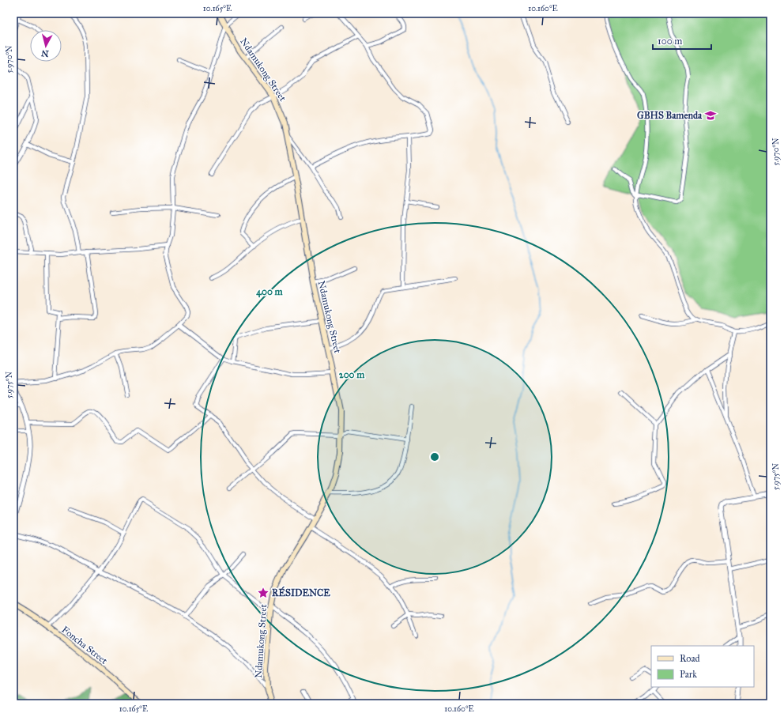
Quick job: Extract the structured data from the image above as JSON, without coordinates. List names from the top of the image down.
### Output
{
  "streets": {
    "main road": ["Ndamukong Street", "Foncha Street"]
  },
  "places": {
    "school or university": ["GBHS Bamenda"],
    "place": ["RÉSIDENCE"]
  },
  "legend": ["Road", "Park"],
  "scale_bar": "100 m",
  "north": "bottom",
  "coordinates": [
    "10.165°E",
    "10.160°E",
    "5.970°N",
    "5.975°N"
  ],
  "rings": ["400 m", "200 m"]
}
